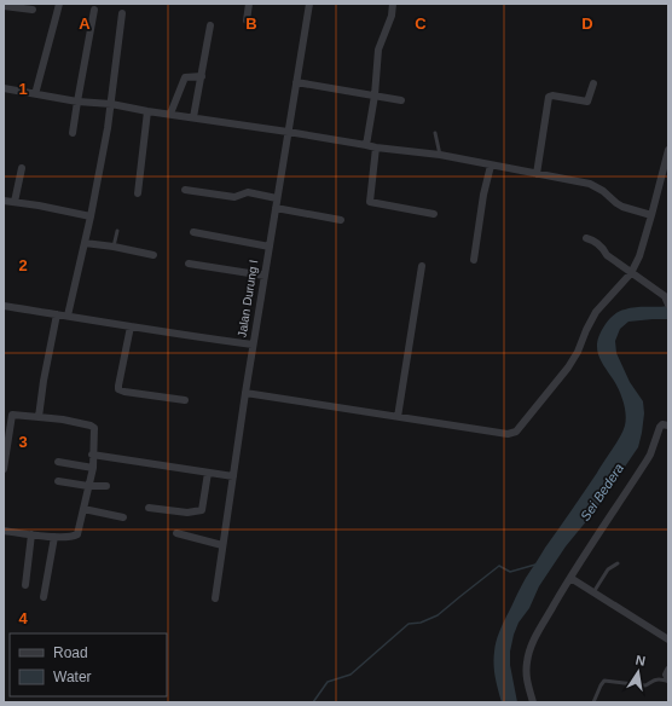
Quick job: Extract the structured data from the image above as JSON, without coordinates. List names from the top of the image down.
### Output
{
  "streets": {
    "street": ["Jalan Durung I"]
  },
  "water": ["Sei Bedera"],
  "legend": ["Road", "Water"],
  "north": "top",
  "grid": {
    "columns": [
      "A",
      "B",
      "C",
      "D"
    ],
    "rows": [
      "1",
      "2",
      "3",
      "4"
    ]
  }
}
